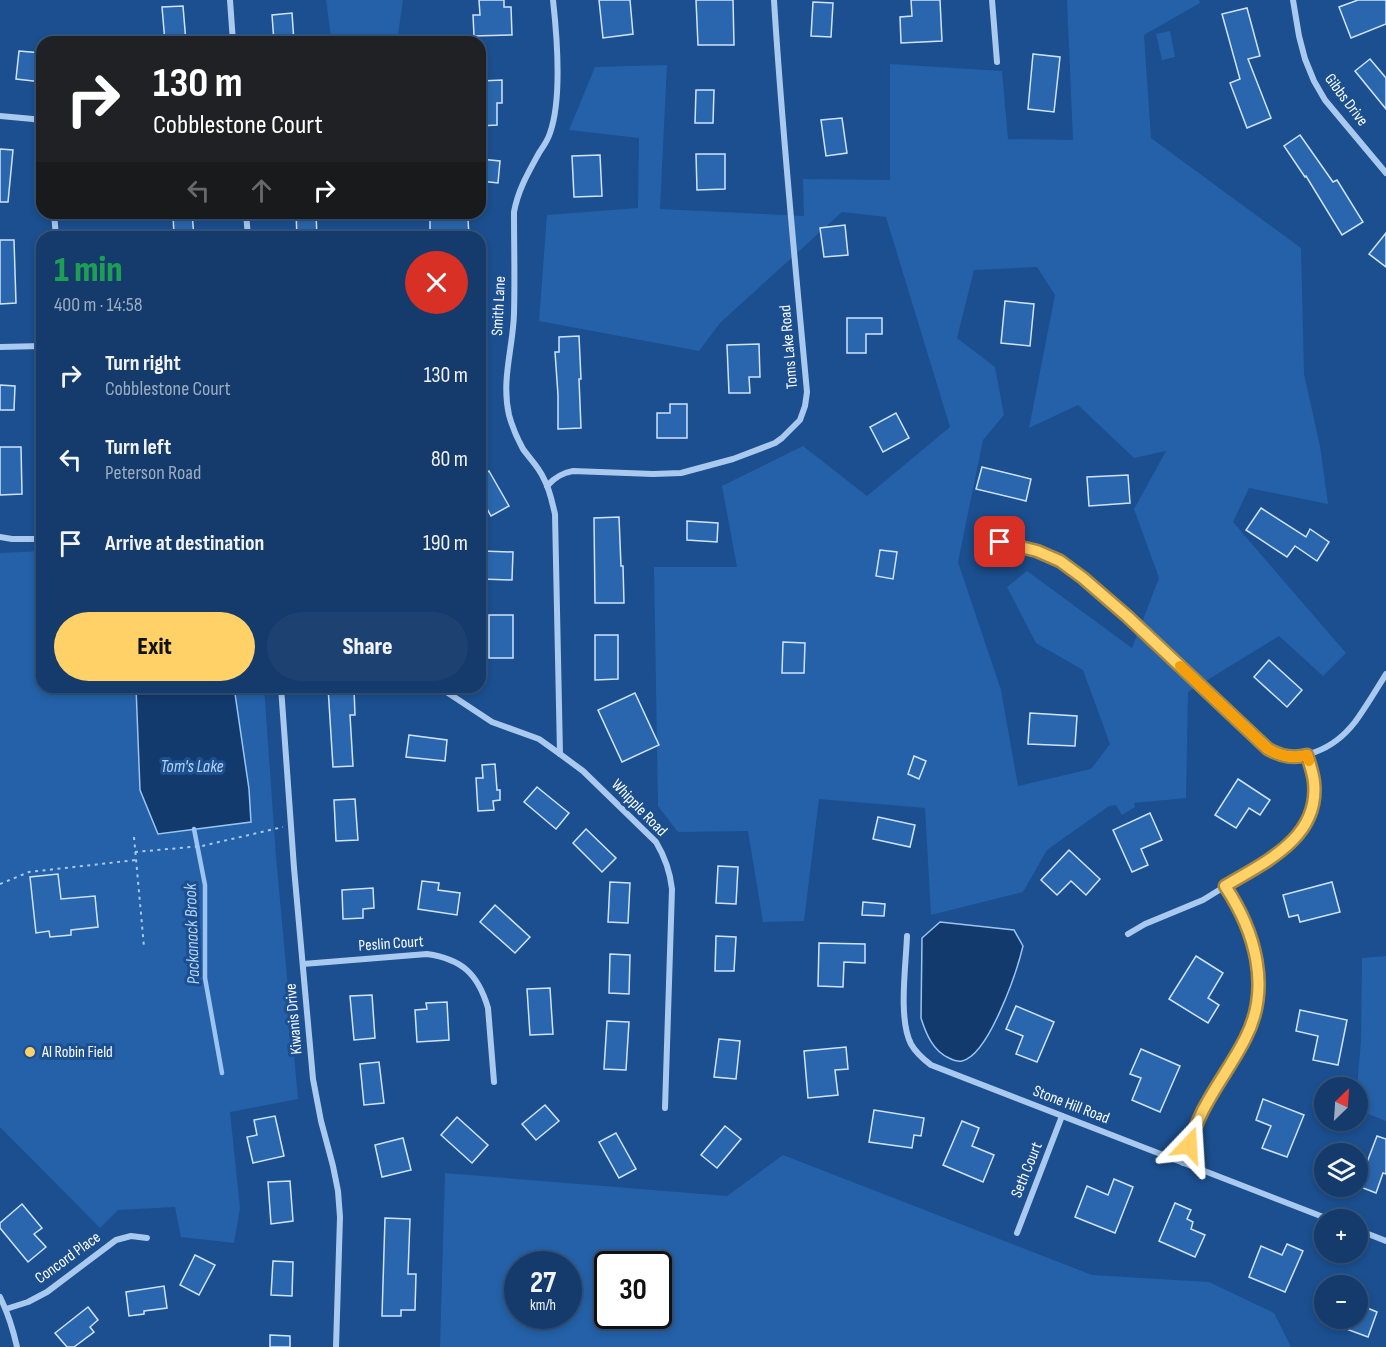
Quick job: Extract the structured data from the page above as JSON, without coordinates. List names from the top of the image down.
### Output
{
  "streets": {
    "street": [
      "Gibbs Drive",
      "Smith Lane",
      "Toms Lake Road",
      "Whipple Road",
      "Peslin Court",
      "Kiwanis Drive",
      "Stone Hill Road",
      "Seth Court",
      "Concord Place"
    ]
  },
  "crossings": [
    ["Smith Lane", "Toms Lake Road"],
    ["Smith Lane", "Whipple Road"],
    ["Peslin Court", "Kiwanis Drive"],
    ["Stone Hill Road", "Seth Court"]
  ],
  "water": ["Tom's Lake", "Packanack Brook"],
  "places": ["Al Robin Field"],
  "north": "top right",
  "page": {
    "turn": ["130 m", "Cobblestone Court"],
    "heading": ["1 min", "400 m · 14:58"],
    "list": [
      {
        "name": "Turn right",
        "note": "Cobblestone Court",
        "value": "130 m"
      },
      {
        "name": "Turn left",
        "note": "Peterson Road",
        "value": "80 m"
      },
      {
        "name": "Arrive at destination",
        "value": "190 m"
      }
    ],
    "buttons": ["Exit", "Share"],
    "map_buttons": ["+", "−"],
    "speed": "27 km/h",
    "limit": "30"
  }
}
